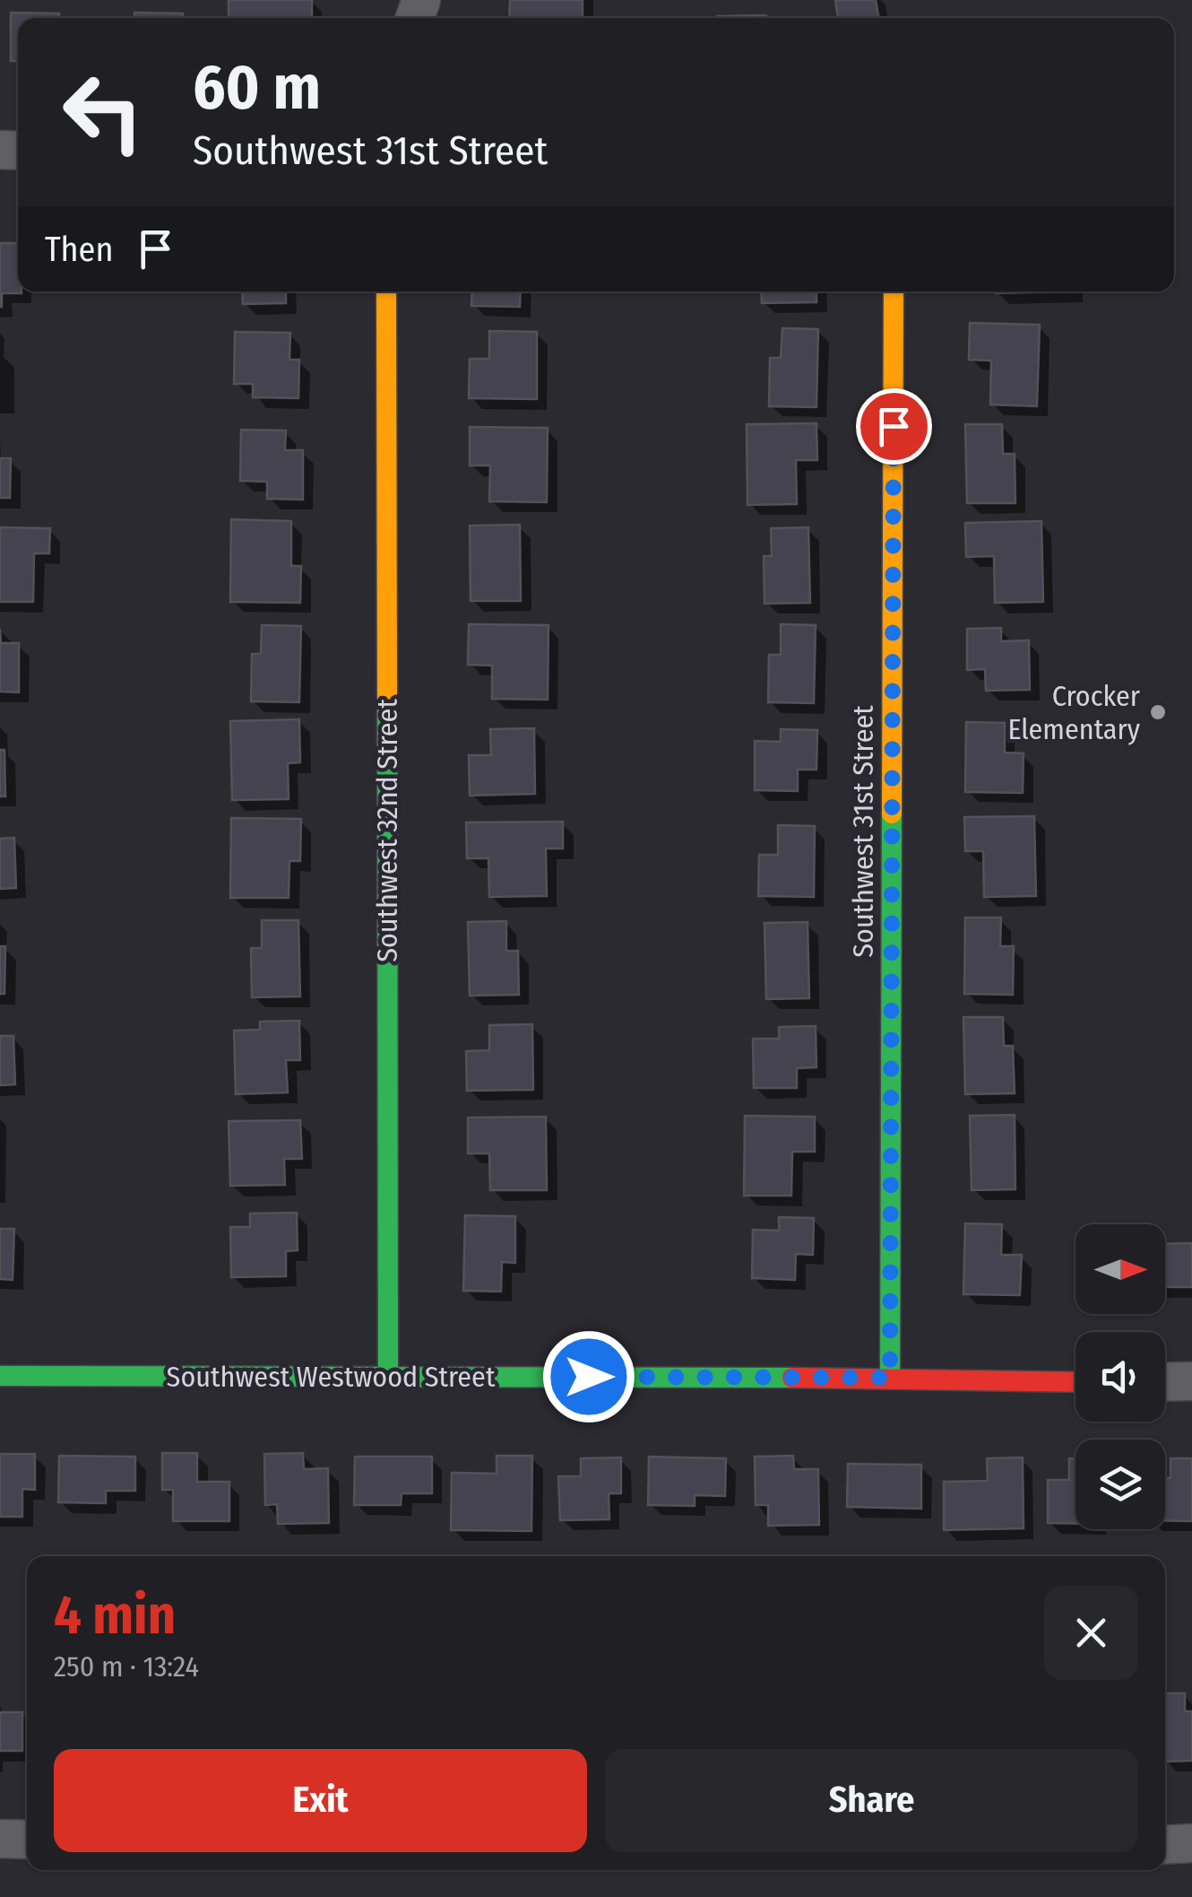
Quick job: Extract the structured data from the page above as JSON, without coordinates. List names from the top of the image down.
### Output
{
  "streets": {
    "street": ["Southwest 32nd Street", "Southwest 31st Street", "Southwest Westwood Street"]
  },
  "crossings": [
    ["Southwest 32nd Street", "Southwest Westwood Street"],
    ["Southwest 31st Street", "Southwest Westwood Street"]
  ],
  "places": ["Crocker Elementary"],
  "north": "right",
  "page": {
    "turn": ["60 m", "Southwest 31st Street"],
    "then": "Then",
    "heading": ["4 min", "250 m · 13:24"],
    "buttons": ["Exit", "Share"]
  }
}
